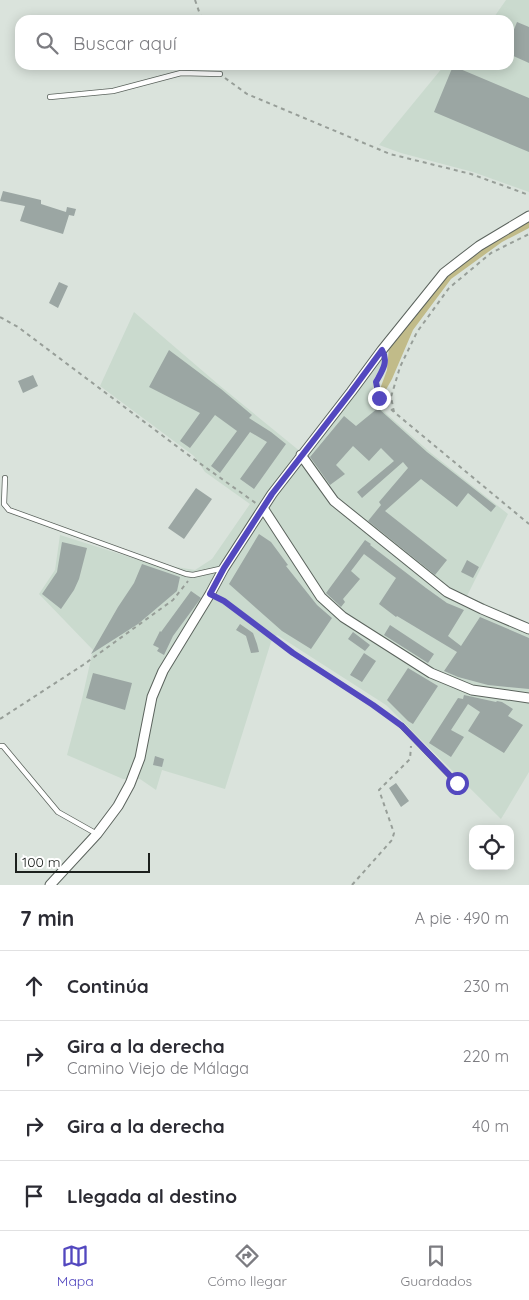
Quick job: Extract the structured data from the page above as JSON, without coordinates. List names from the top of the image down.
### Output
{
  "scale_bar": "100 m",
  "page": {
    "search": "Buscar aquí",
    "scale": "100 m",
    "heading": ["7 min", "A pie · 490 m"],
    "list": [
      ["Continúa", "230 m"],
      ["Gira a la derecha", "Camino Viejo de Málaga", "220 m"],
      ["Gira a la derecha", "40 m"],
      "Llegada al destino"
    ],
    "nav": ["Mapa", "Cómo llegar", "Guardados"]
  }
}
